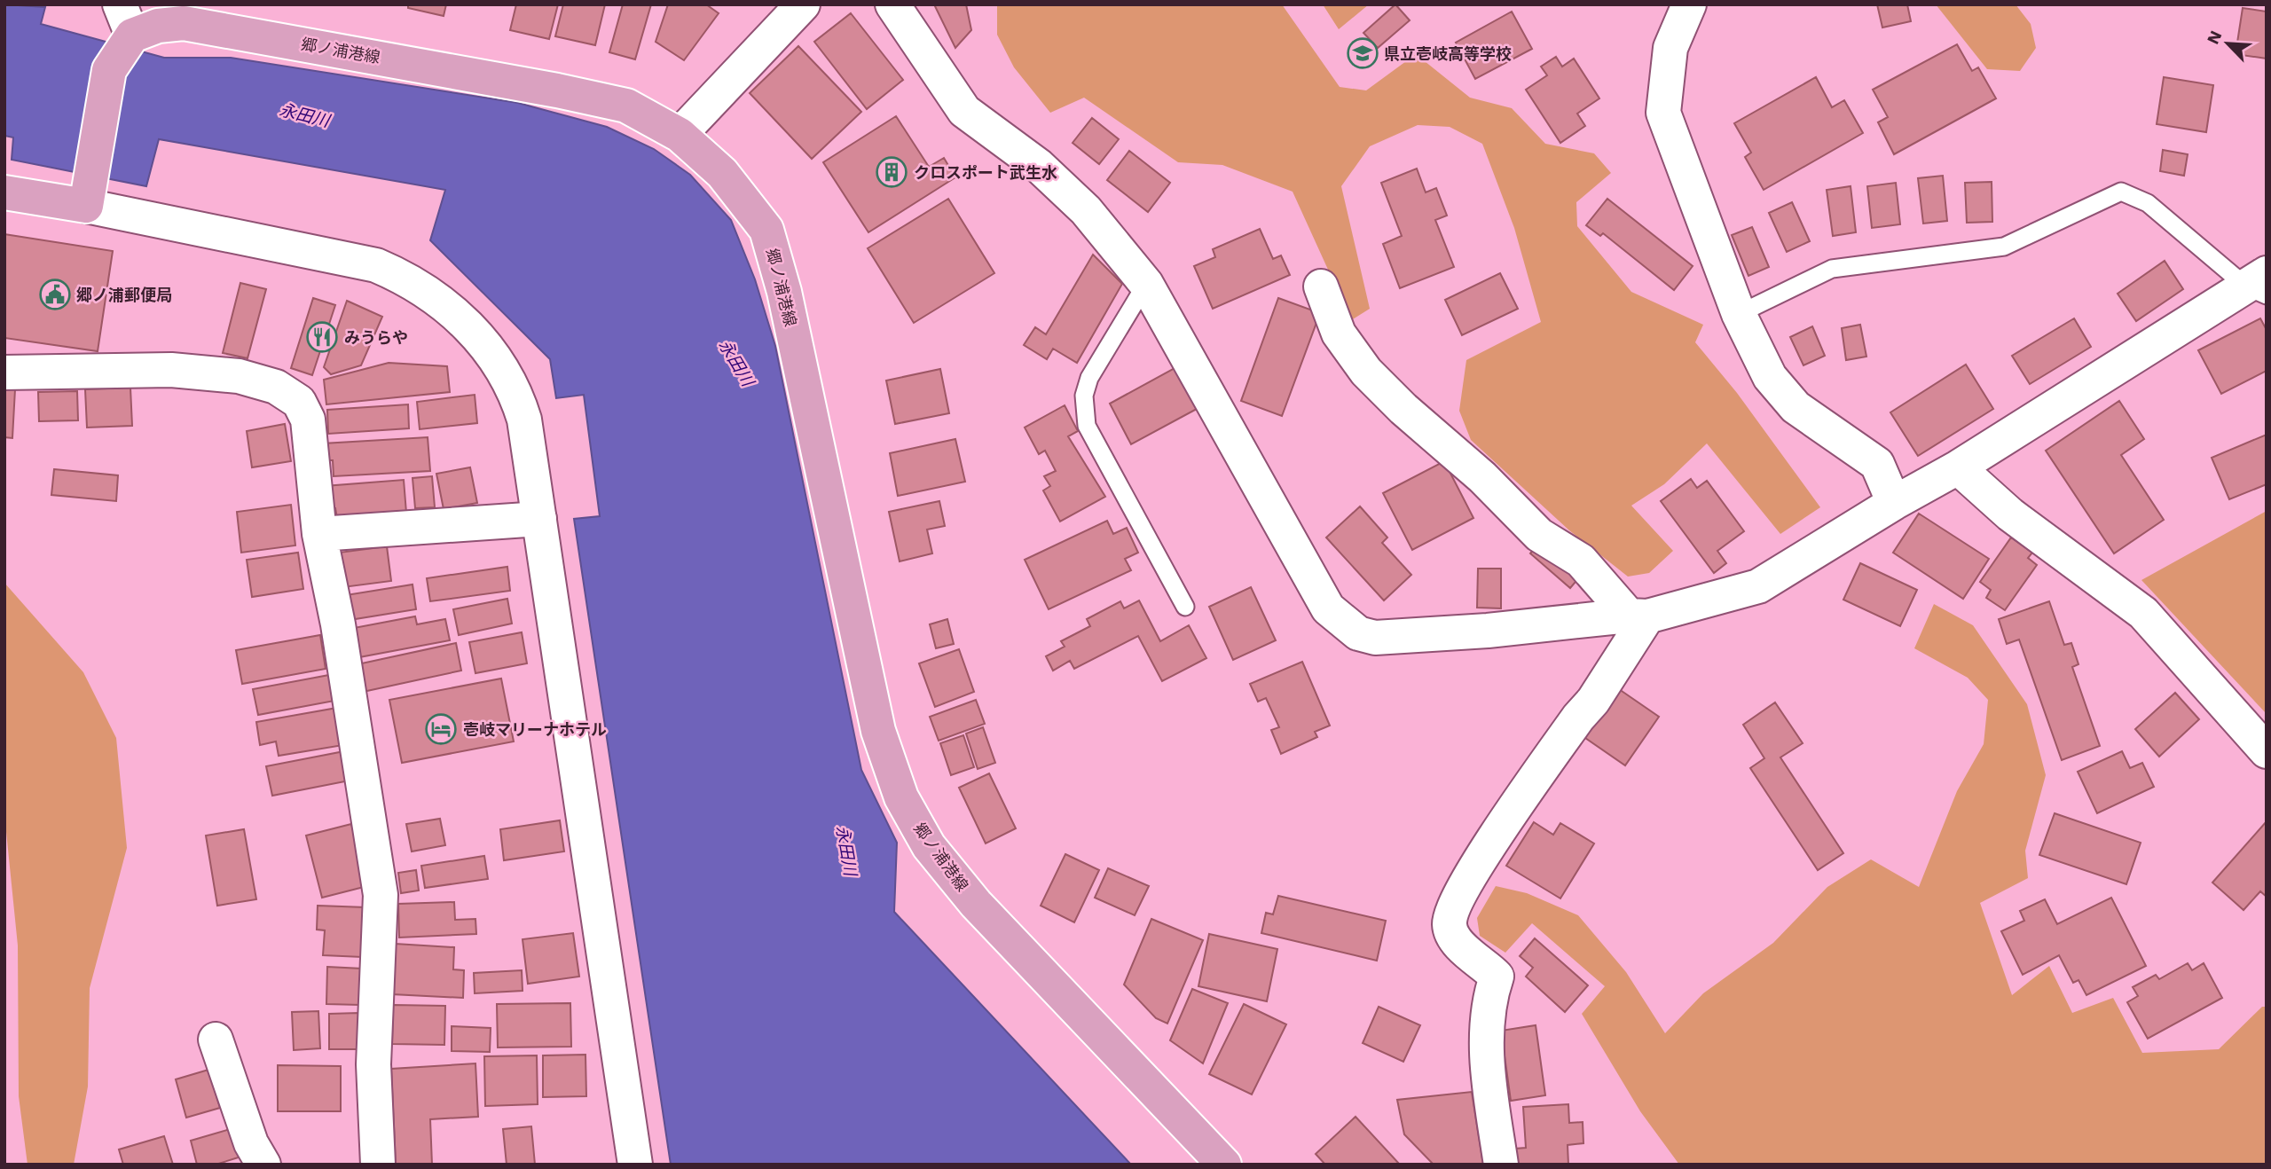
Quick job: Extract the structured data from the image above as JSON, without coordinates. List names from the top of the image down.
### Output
{
  "streets": {
    "main road": ["郷ノ浦港線"]
  },
  "water": ["永田川"],
  "places": {
    "school or university": ["県立壱岐高等学校"],
    "building": ["クロスポート武生水"],
    "public building": ["郷ノ浦郵便局"],
    "restaurant": ["みうらや"],
    "hotel": ["壱岐マリーナホテル"]
  },
  "north": "top left"
}
